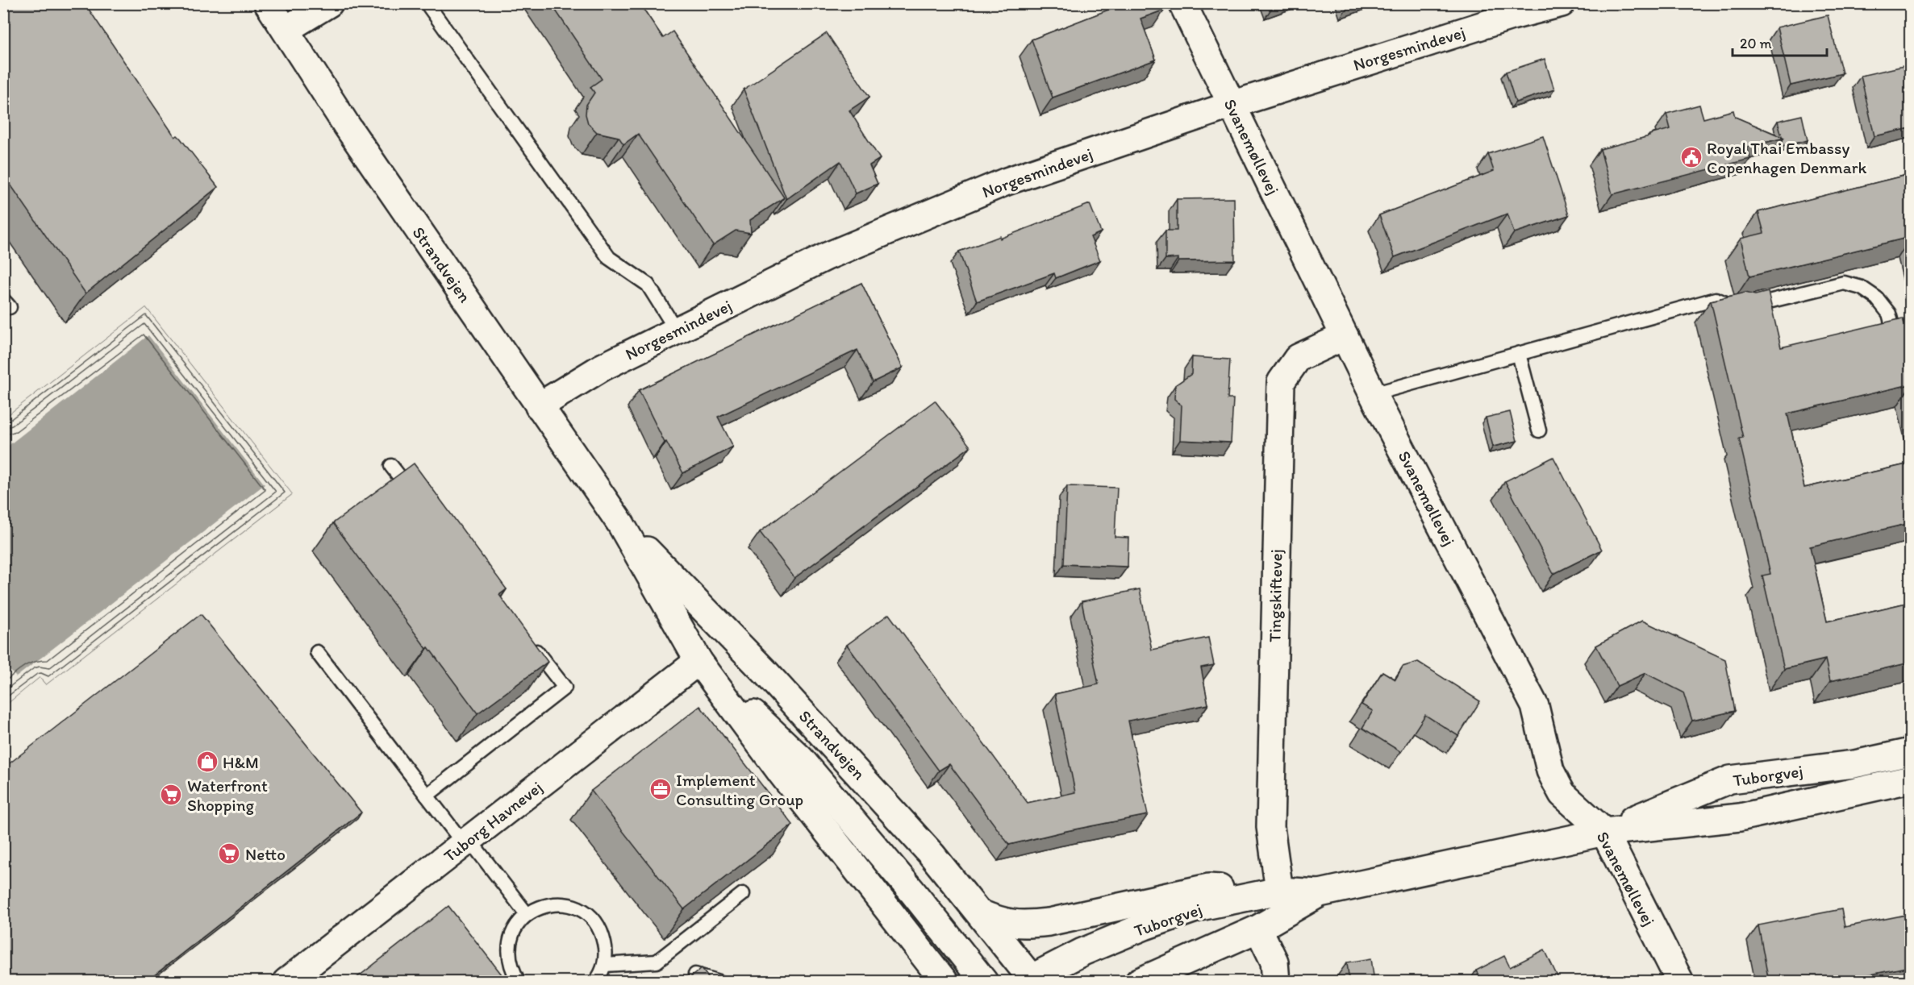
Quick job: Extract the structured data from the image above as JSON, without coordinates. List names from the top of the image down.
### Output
{
  "streets": {
    "street": [
      "Norgesmindevej",
      "Svanemøllevej",
      "Strandvejen",
      "Tingskiftevej",
      "Tuborgvej",
      "Tuborg Havnevej"
    ]
  },
  "crossings": [
    ["Norgesmindevej", "Svanemøllevej"],
    ["Norgesmindevej", "Strandvejen"],
    ["Svanemøllevej", "Tingskiftevej"],
    ["Svanemøllevej", "Tuborgvej"],
    ["Strandvejen", "Tuborgvej"],
    ["Strandvejen", "Tuborg Havnevej"],
    ["Tingskiftevej", "Tuborgvej"]
  ],
  "places": {
    "public building": ["Royal Thai Embassy Copenhagen Denmark"],
    "shop": ["H&M"],
    "office": ["Implement Consulting Group"],
    "supermarket": ["Waterfront Shopping", "Netto"]
  },
  "scale_bar": "20 m"
}
